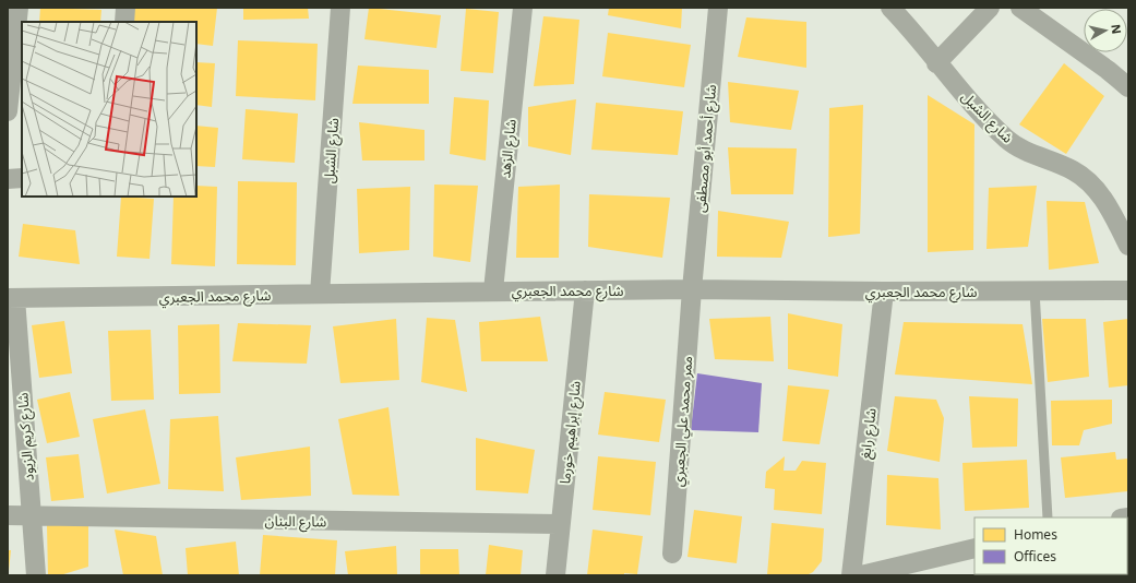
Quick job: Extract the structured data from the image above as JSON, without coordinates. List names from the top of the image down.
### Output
{
  "streets": {
    "street": [
      "شارع الشبل",
      "شارع الزهد",
      "شارع أحمد أبو مصطفى",
      "شارع محمد الجعبري",
      "ممر محمد علي الجعبري",
      "شارع إبراهيم خورما",
      "شارع رابغ",
      "شارع كريم الزيود",
      "شارع البنان"
    ]
  },
  "crossings": [
    ["شارع الشبل", "شارع محمد الجعبري"],
    ["شارع الزهد", "شارع محمد الجعبري"],
    ["شارع أحمد أبو مصطفى", "شارع محمد الجعبري"],
    ["شارع أحمد أبو مصطفى", "ممر محمد علي الجعبري"],
    ["شارع محمد الجعبري", "ممر محمد علي الجعبري"],
    ["شارع محمد الجعبري", "شارع إبراهيم خورما"],
    ["شارع محمد الجعبري", "شارع رابغ"],
    ["شارع محمد الجعبري", "شارع كريم الزيود"],
    ["شارع إبراهيم خورما", "شارع البنان"],
    ["شارع كريم الزيود", "شارع البنان"]
  ],
  "legend": ["Homes", "Offices"],
  "north": "right"
}
